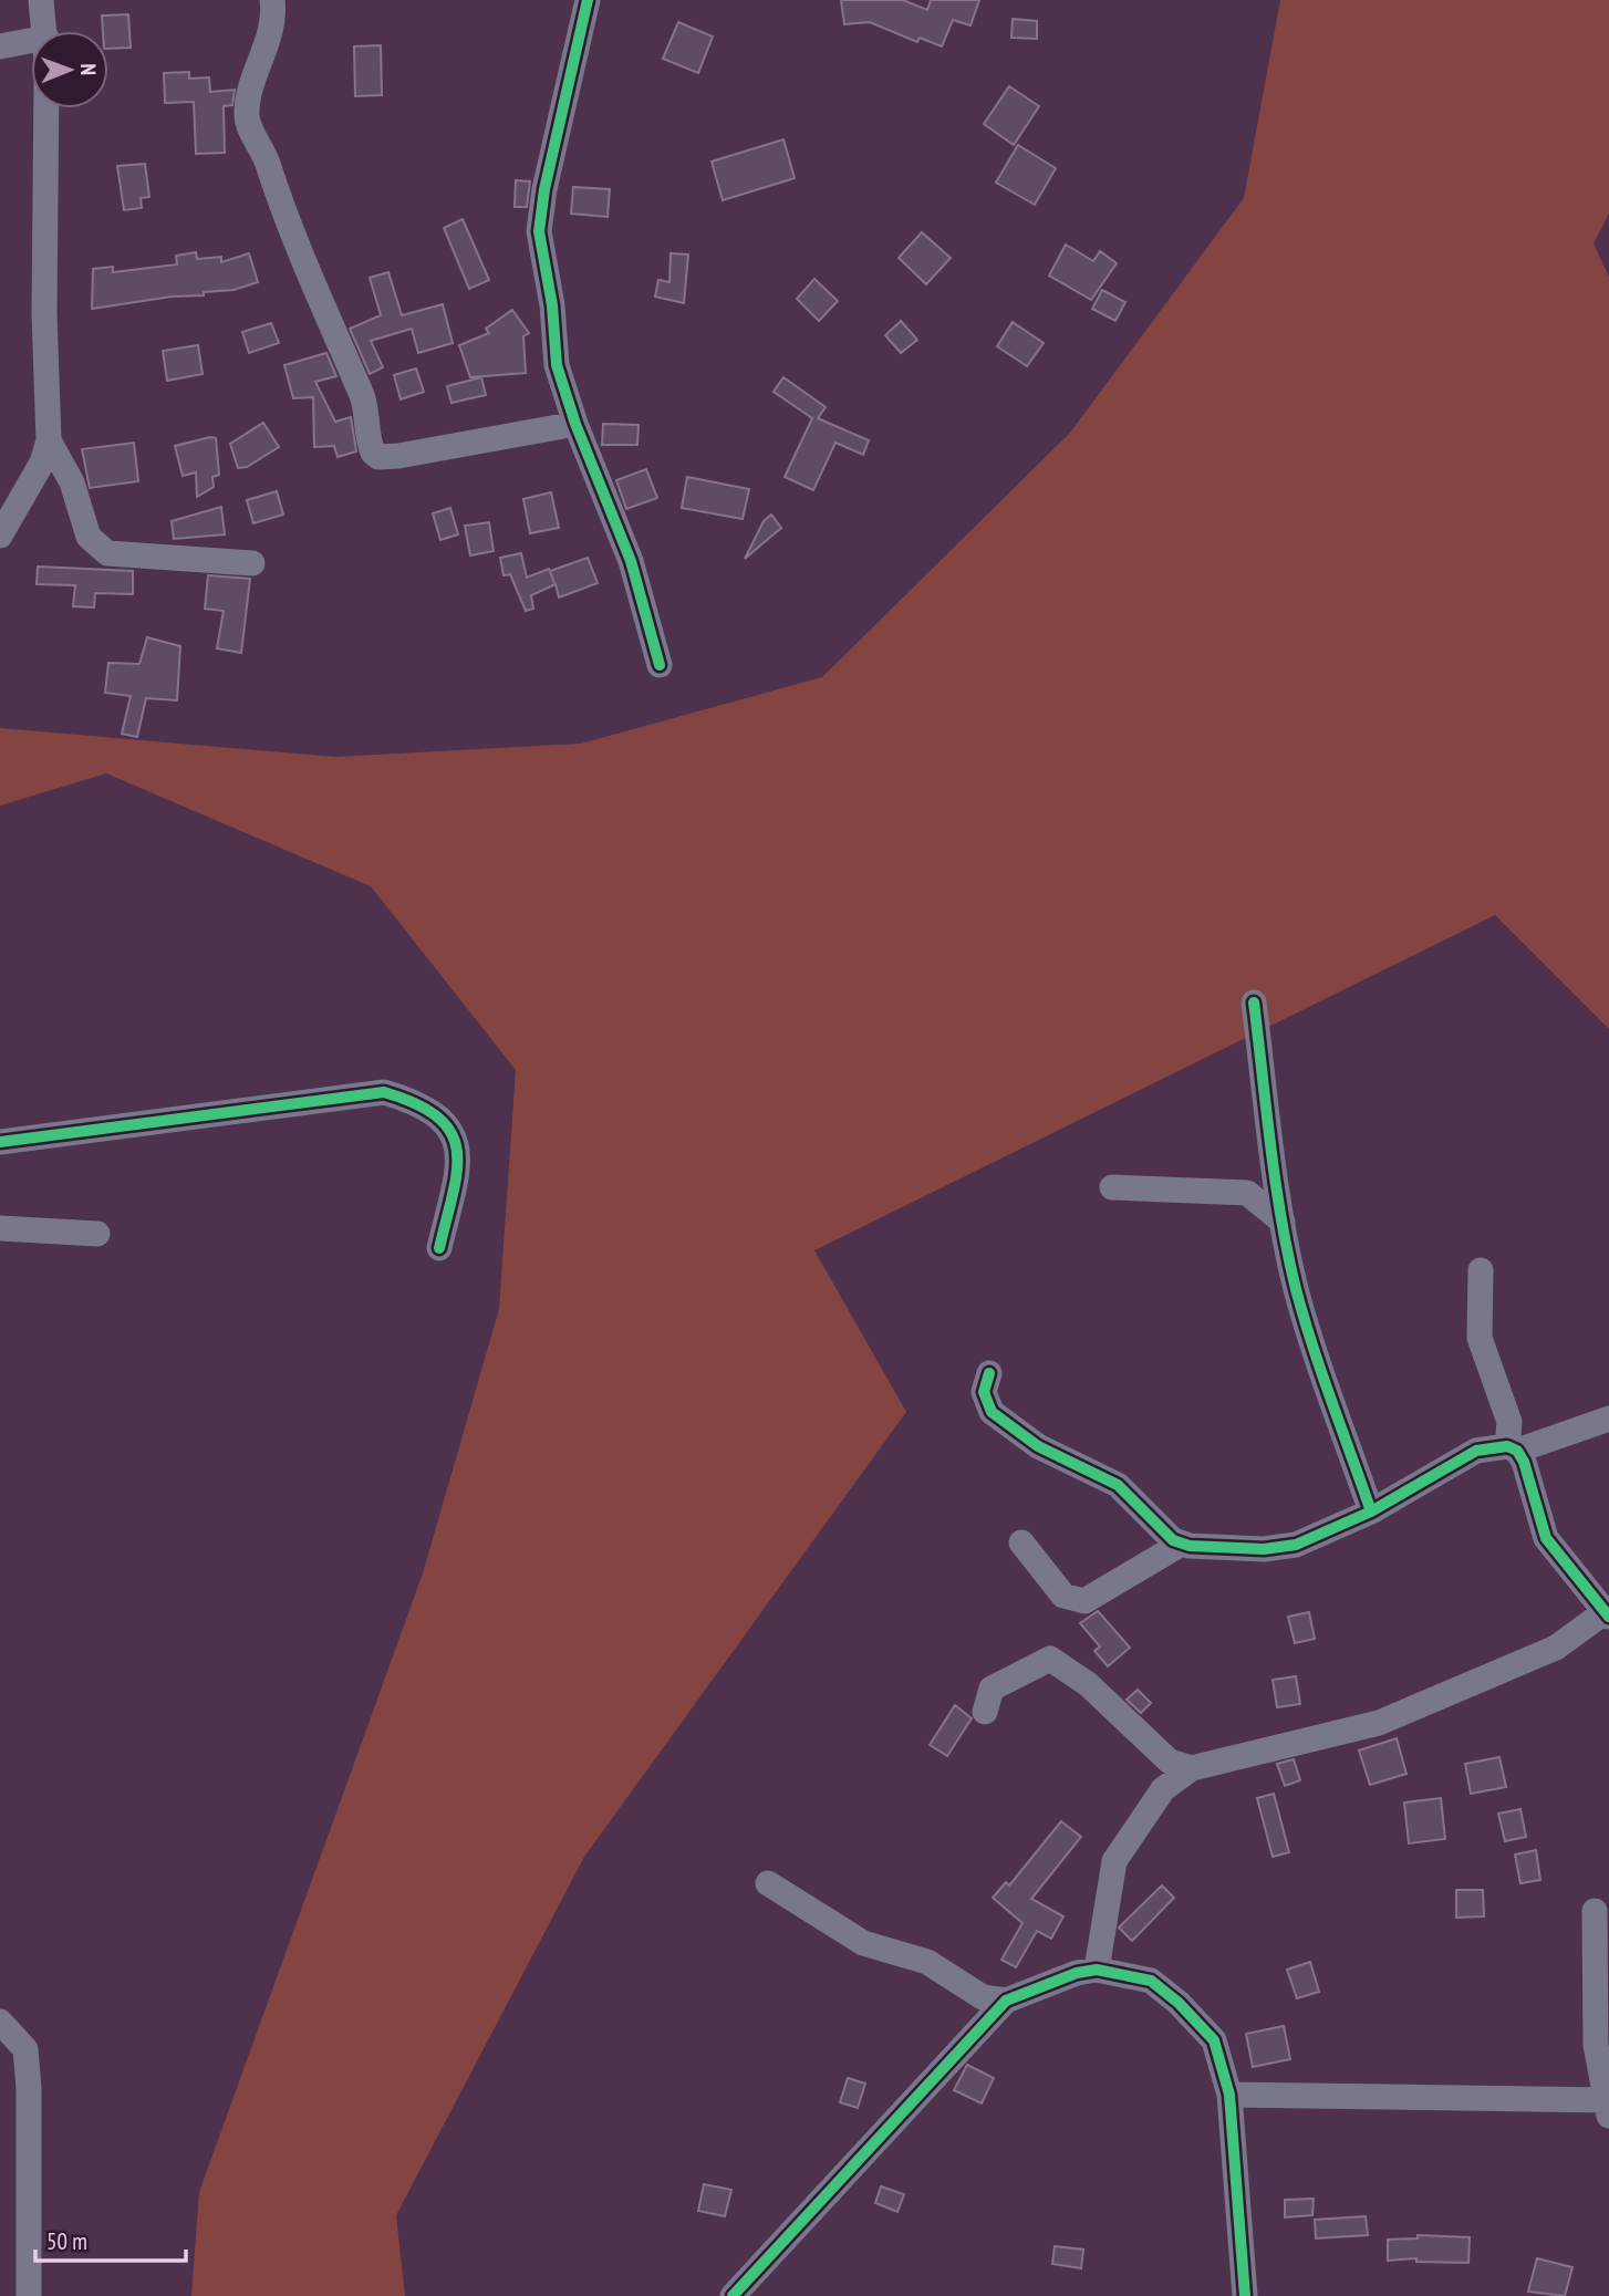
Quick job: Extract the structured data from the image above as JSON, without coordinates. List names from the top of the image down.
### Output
{
  "scale_bar": "50 m",
  "north": "right"
}
